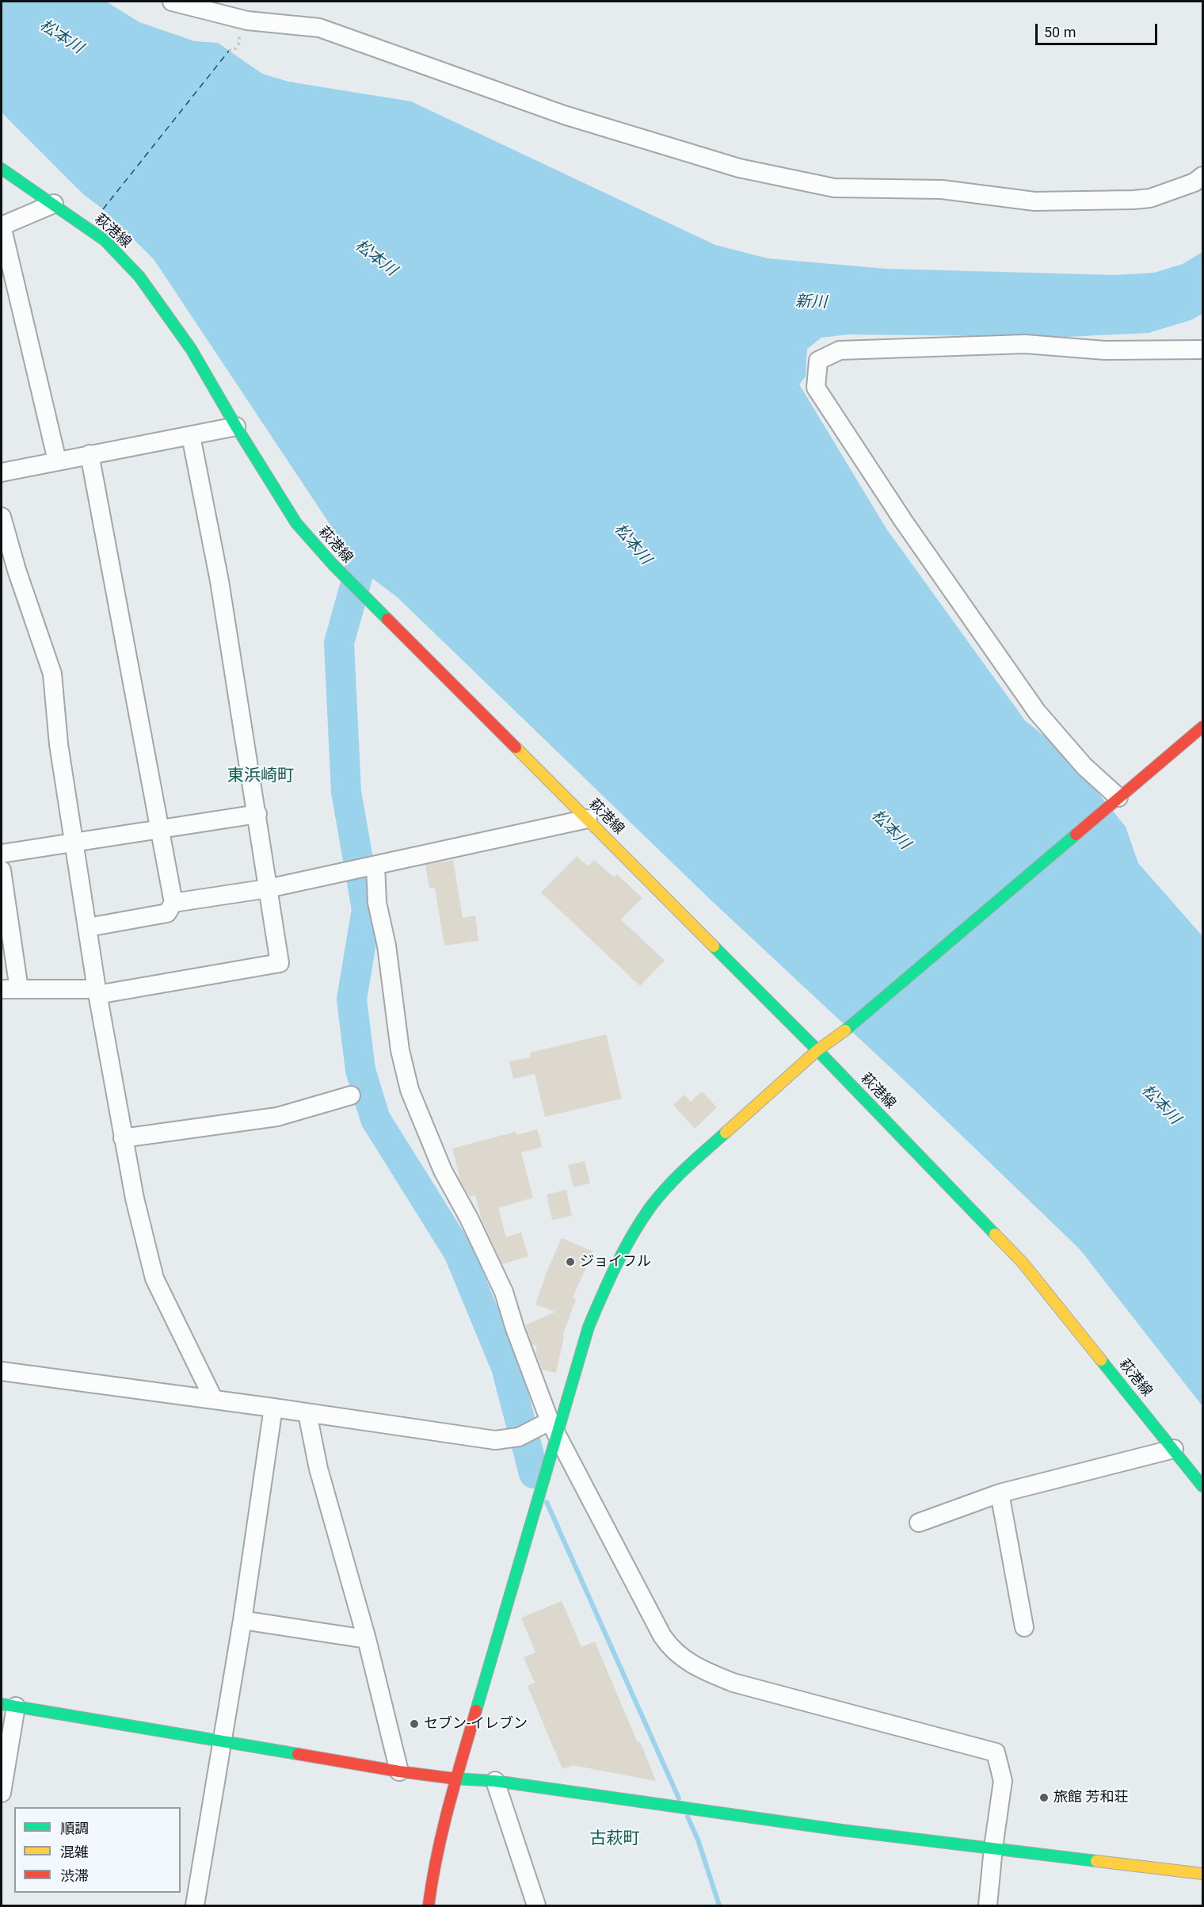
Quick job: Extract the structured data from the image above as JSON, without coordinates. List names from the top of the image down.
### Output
{
  "streets": {
    "street": ["萩港線"]
  },
  "districts": ["東浜崎町", "古萩町"],
  "water": ["松本川", "新川"],
  "places": ["ジョイフル", "セブン-イレブン", "旅館 芳和荘"],
  "legend": ["順調", "混雑", "渋滞"],
  "scale_bar": "50 m"
}
